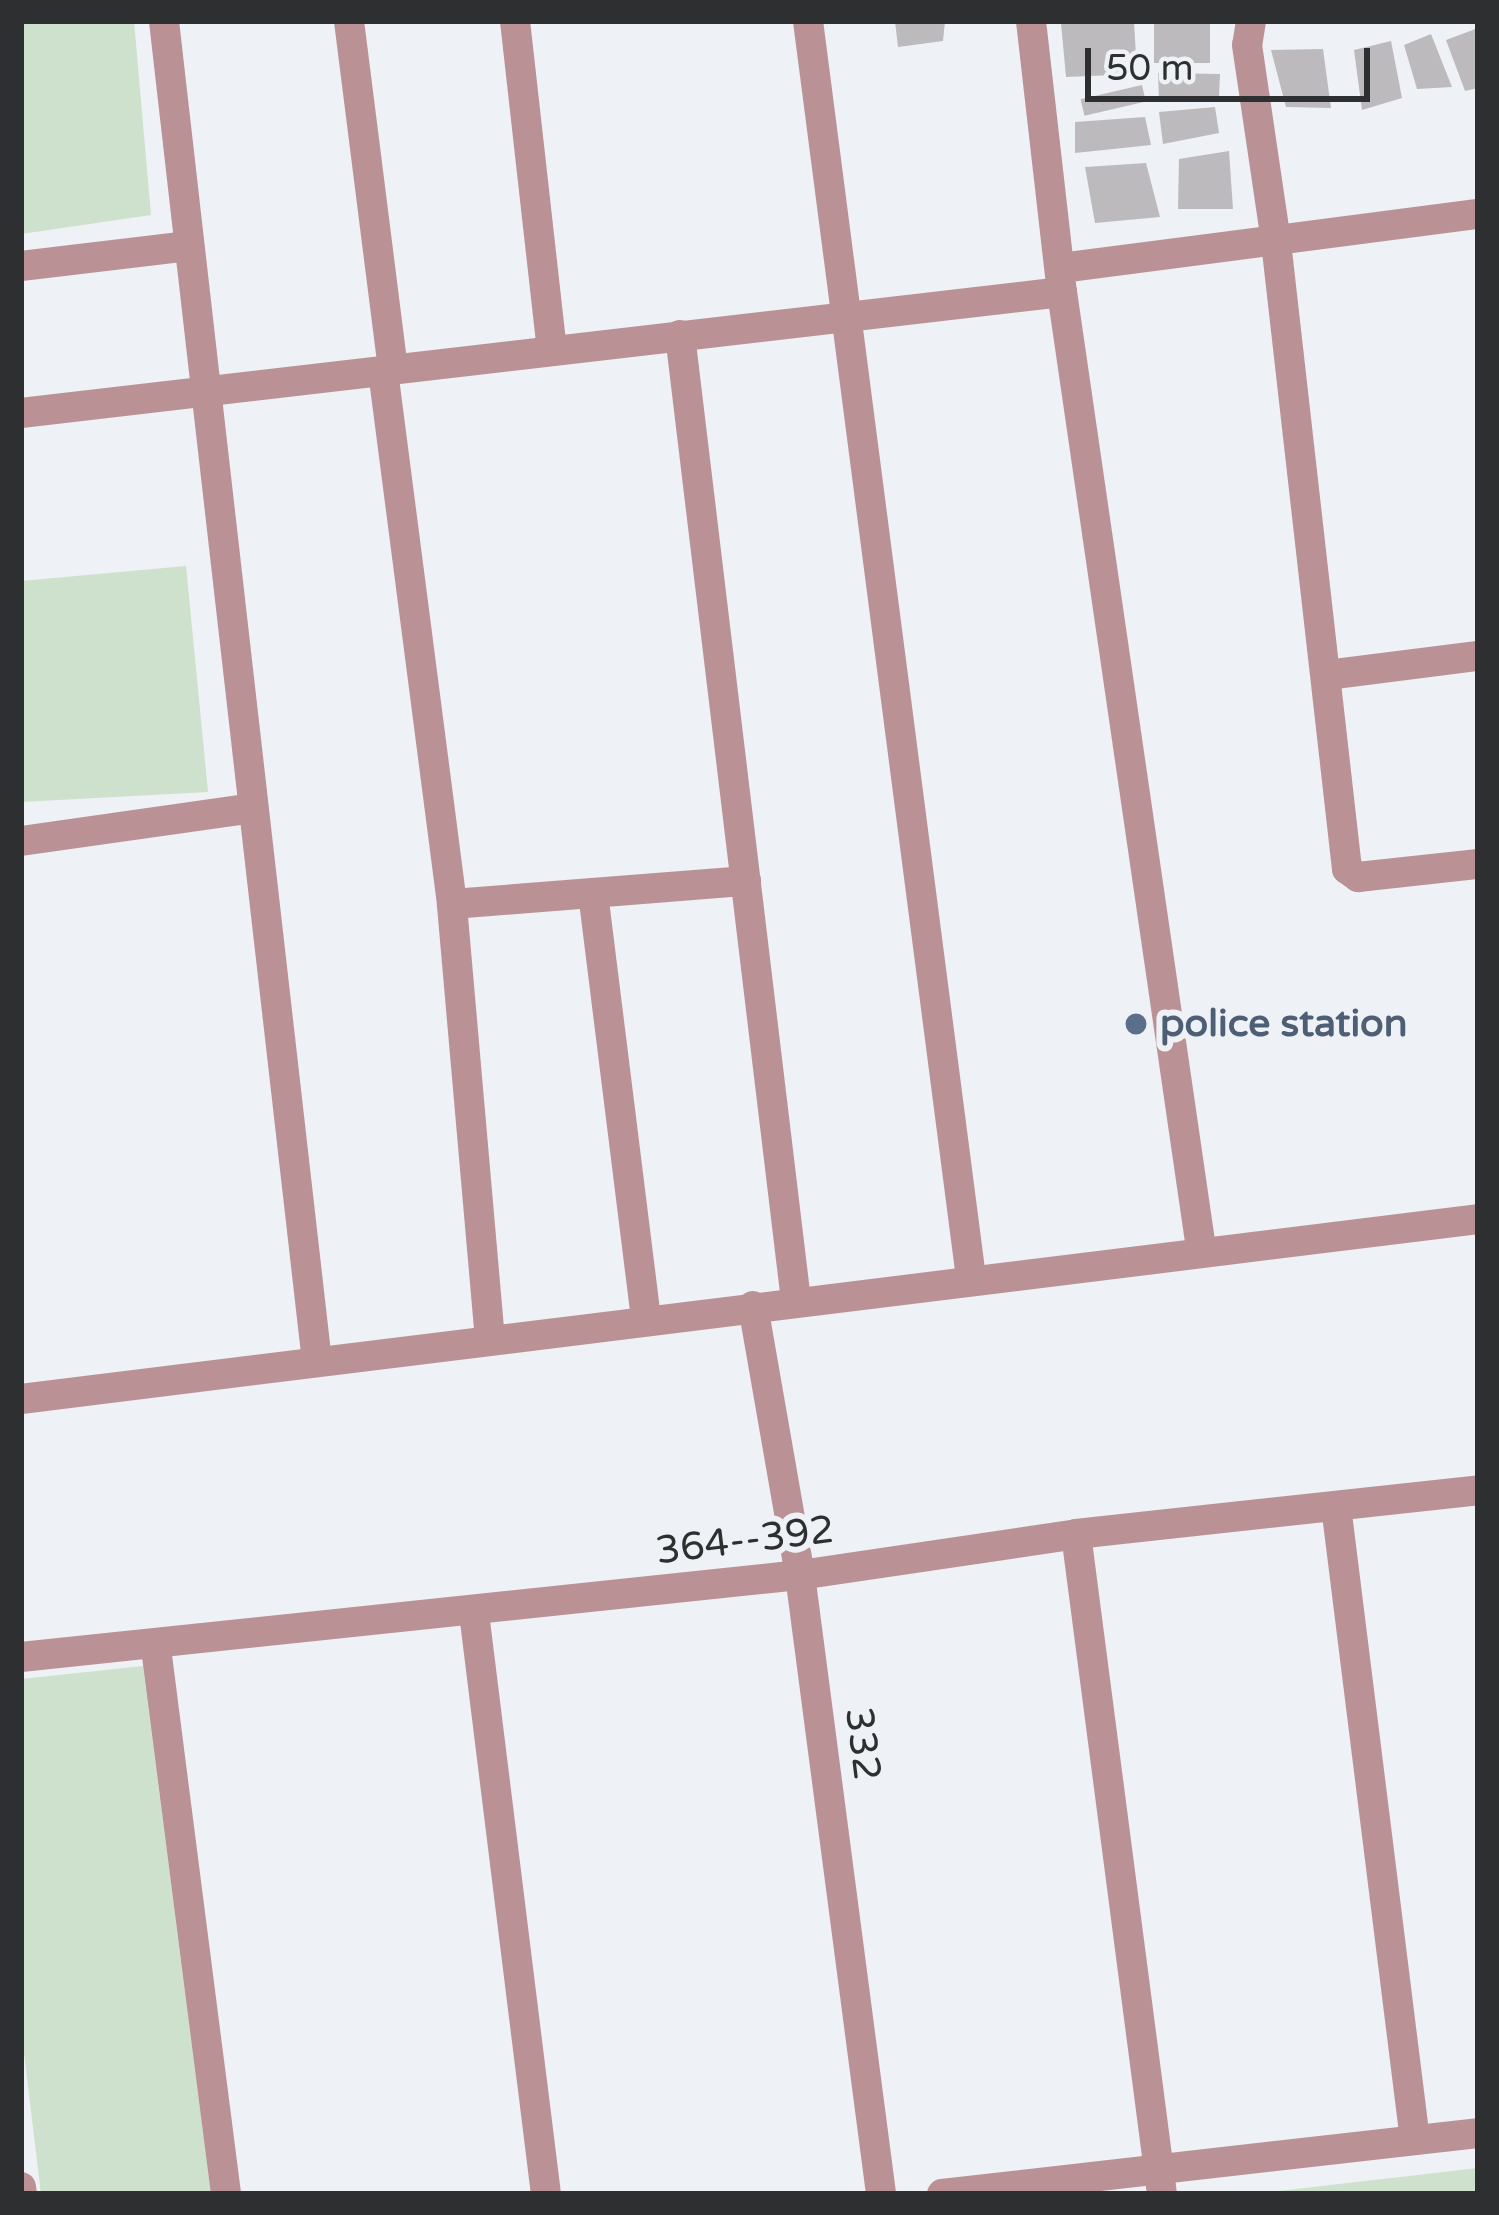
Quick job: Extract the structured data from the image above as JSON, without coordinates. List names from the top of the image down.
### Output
{
  "streets": {
    "street": ["364--392", "332"]
  },
  "crossings": [
    ["364--392", "332"]
  ],
  "places": ["police station"],
  "scale_bar": "50 m"
}
